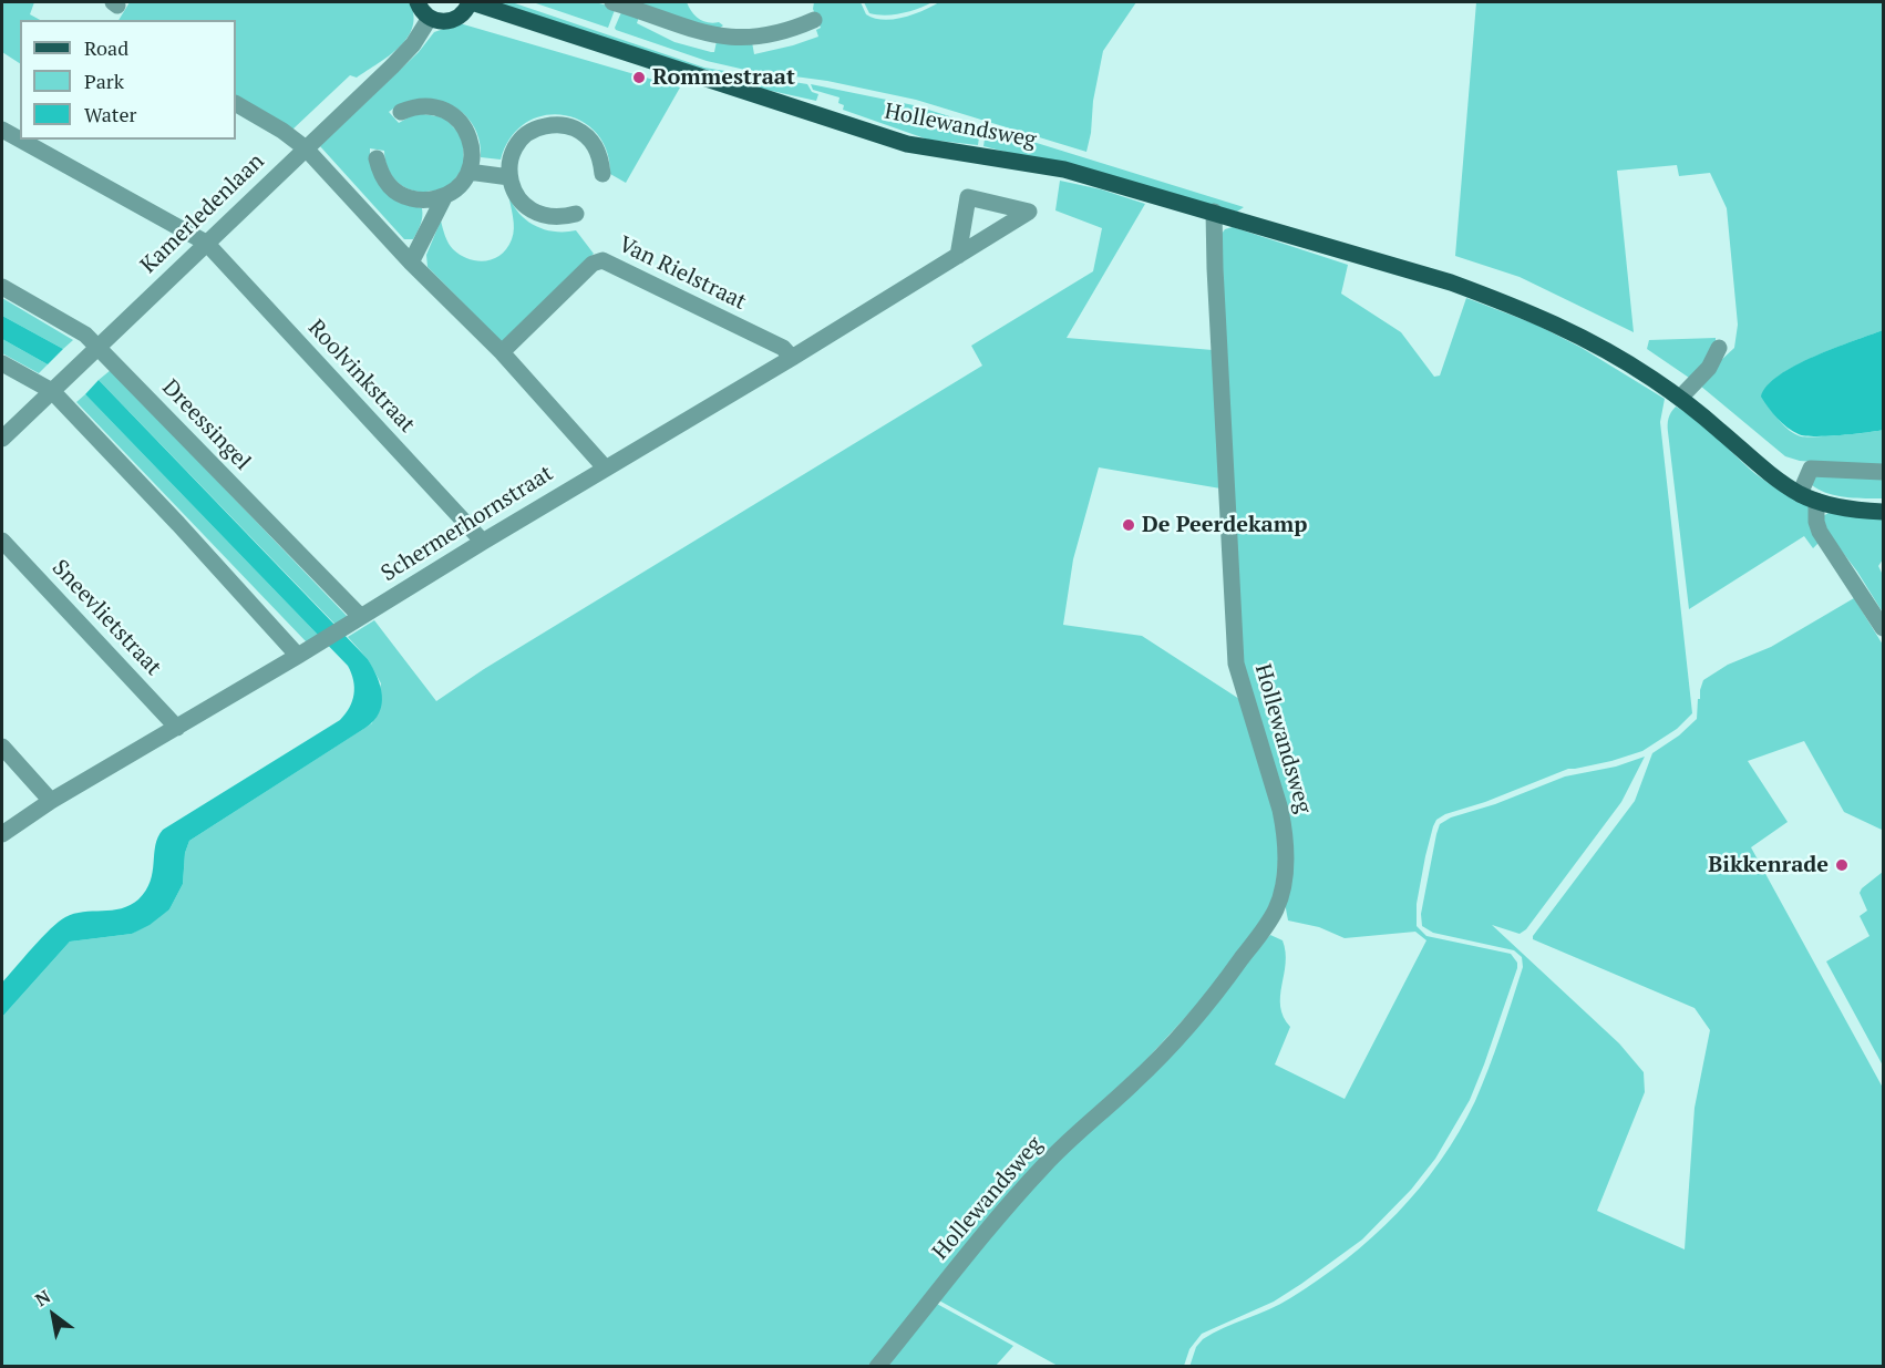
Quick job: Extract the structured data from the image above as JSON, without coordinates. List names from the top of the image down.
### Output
{
  "streets": {
    "main road": ["Hollewandsweg"],
    "street": [
      "Kamerledenlaan",
      "Van Rielstraat",
      "Roolvinkstraat",
      "Dreessingel",
      "Schermerhornstraat",
      "Sneevlietstraat"
    ]
  },
  "crossings": [
    ["Kamerledenlaan", "Roolvinkstraat"],
    ["Kamerledenlaan", "Dreessingel"],
    ["Van Rielstraat", "Schermerhornstraat"],
    ["Roolvinkstraat", "Schermerhornstraat"],
    ["Dreessingel", "Schermerhornstraat"],
    ["Schermerhornstraat", "Sneevlietstraat"]
  ],
  "places": ["Rommestraat", "De Peerdekamp", "Bikkenrade"],
  "legend": ["Road", "Park", "Water"],
  "north": "top left"
}
